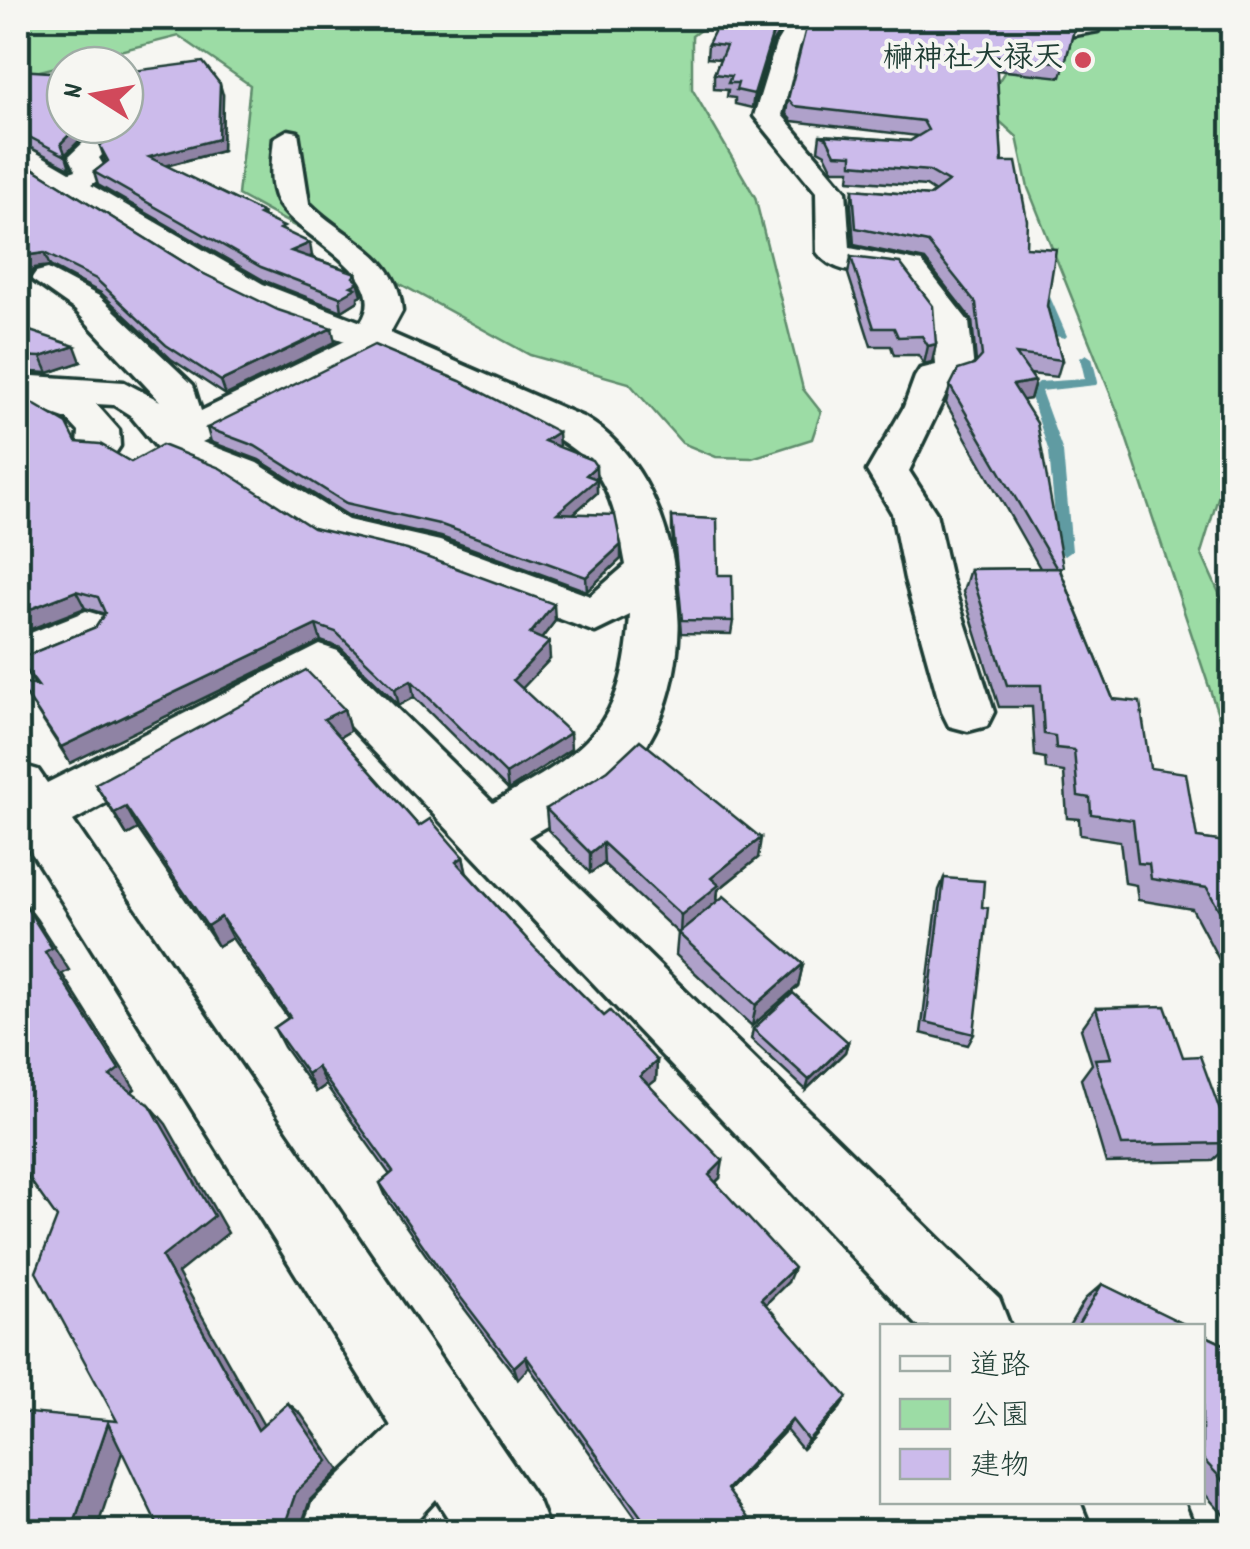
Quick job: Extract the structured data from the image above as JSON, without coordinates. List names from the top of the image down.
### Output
{
  "places": ["榊神社大禄天"],
  "legend": ["道路", "公園", "建物"],
  "north": "left"
}
